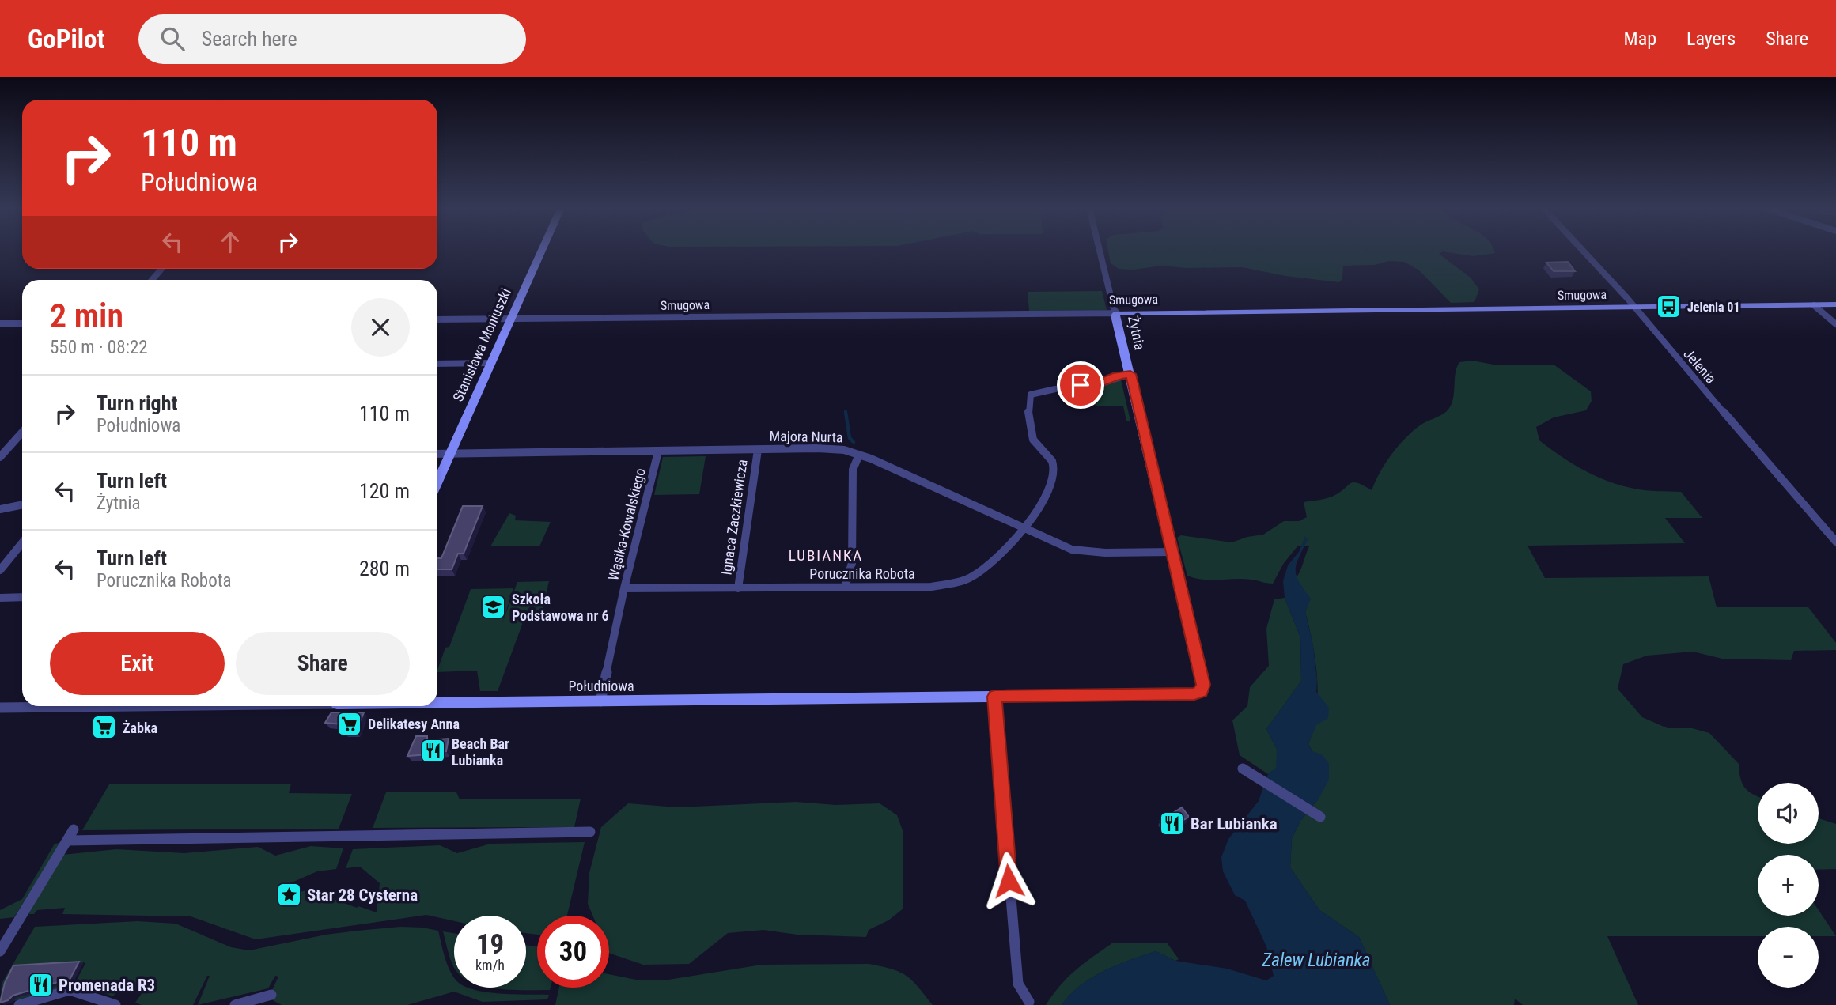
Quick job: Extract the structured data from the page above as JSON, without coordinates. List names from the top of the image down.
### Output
{
  "streets": {
    "street": [
      "Smugowa",
      "Żytnia",
      "Stanisława Moniuszki",
      "Jelenia",
      "Majora Nurta",
      "Ignaca Zaczkiewicza",
      "Wąsika-Kowalskiego",
      "Porucznika Robota",
      "Południowa"
    ]
  },
  "crossings": [
    ["Smugowa", "Żytnia"],
    ["Smugowa", "Stanisława Moniuszki"],
    ["Smugowa", "Jelenia"],
    ["Żytnia", "Majora Nurta"],
    ["Żytnia", "Porucznika Robota"],
    ["Żytnia", "Południowa"],
    ["Stanisława Moniuszki", "Majora Nurta"],
    ["Majora Nurta", "Ignaca Zaczkiewicza"],
    ["Majora Nurta", "Wąsika-Kowalskiego"],
    ["Majora Nurta", "Porucznika Robota"],
    ["Ignaca Zaczkiewicza", "Porucznika Robota"],
    ["Wąsika-Kowalskiego", "Porucznika Robota"],
    ["Wąsika-Kowalskiego", "Południowa"]
  ],
  "districts": ["LUBIANKA"],
  "water": ["Zalew Lubianka"],
  "places": {
    "bus stop": ["Jelenia 01"],
    "school or university": ["Szkoła Podstawowa nr 6"],
    "supermarket": ["Delikatesy Anna", "Żabka"],
    "restaurant": ["Beach Bar Lubianka", "Bar Lubianka", "Promenada R3"],
    "place": ["Star 28 Cysterna"]
  },
  "page": {
    "header": "GoPilot",
    "search": "Search here",
    "nav": ["Map", "Layers", "Share"],
    "turn": ["110 m", "Południowa"],
    "heading": ["2 min", "550 m · 08:22"],
    "list": [
      {
        "name": "Turn right",
        "note": "Południowa",
        "value": "110 m"
      },
      {
        "name": "Turn left",
        "note": "Żytnia",
        "value": "120 m"
      },
      {
        "name": "Turn left",
        "note": "Porucznika Robota",
        "value": "280 m"
      }
    ],
    "buttons": ["Exit", "Share"],
    "map_buttons": ["+", "−"],
    "speed": "19 km/h",
    "limit": "30"
  }
}
